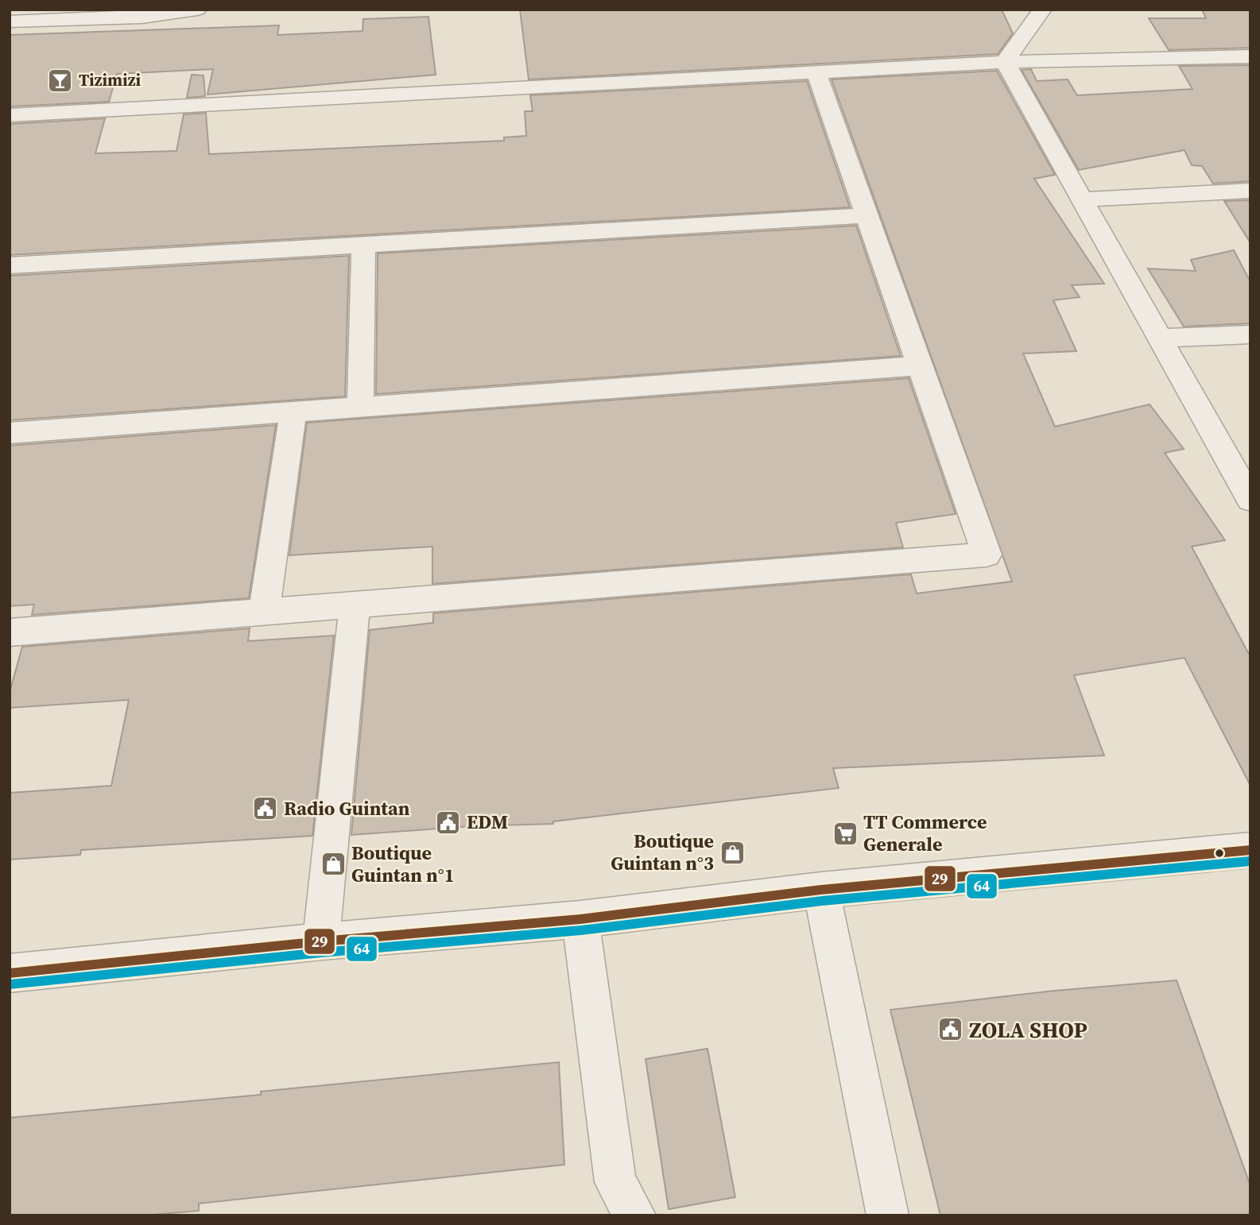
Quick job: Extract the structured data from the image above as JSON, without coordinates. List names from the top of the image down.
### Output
{
  "places": {
    "bar": ["Tizimizi"],
    "public building": ["Radio Guintan", "EDM", "ZOLA SHOP"],
    "supermarket": ["TT Commerce Generale"],
    "shop": ["Boutique Guintan n°3", "Boutique Guintan n°1"]
  },
  "lines": ["transit line 29", "transit line 64"]
}
